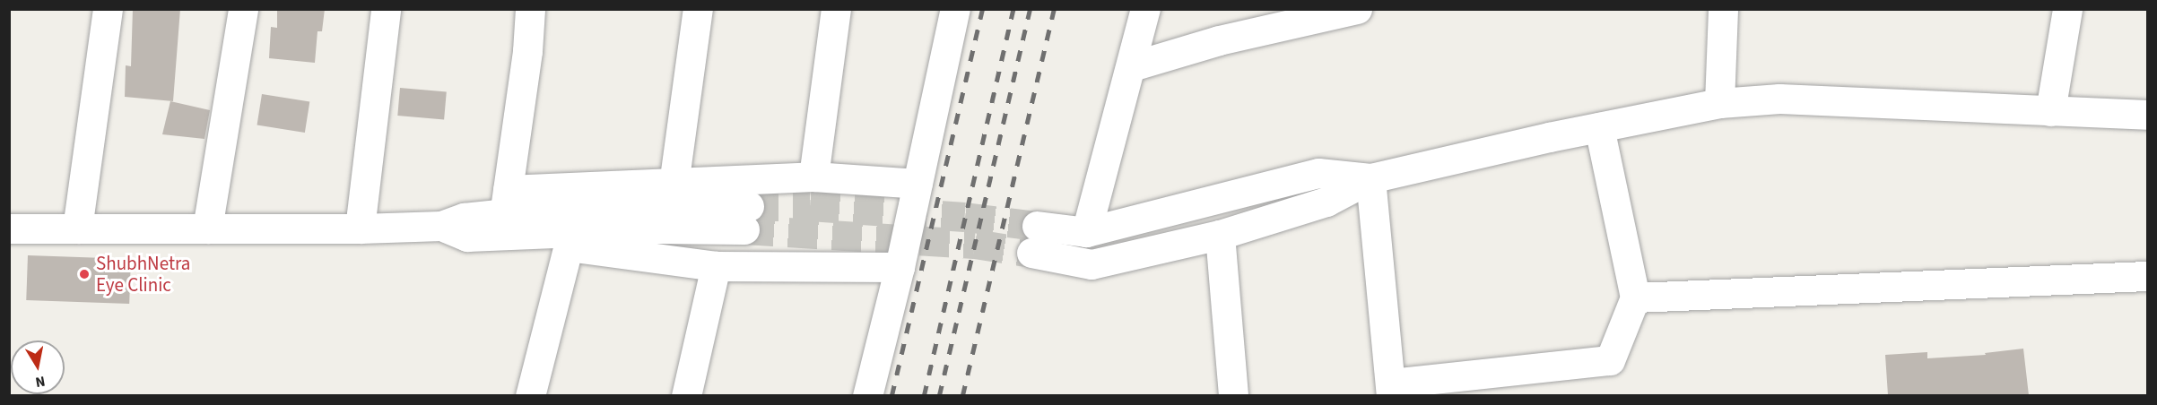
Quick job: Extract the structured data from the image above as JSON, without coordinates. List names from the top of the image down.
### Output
{
  "places": ["ShubhNetra Eye Clinic"],
  "north": "bottom"
}
